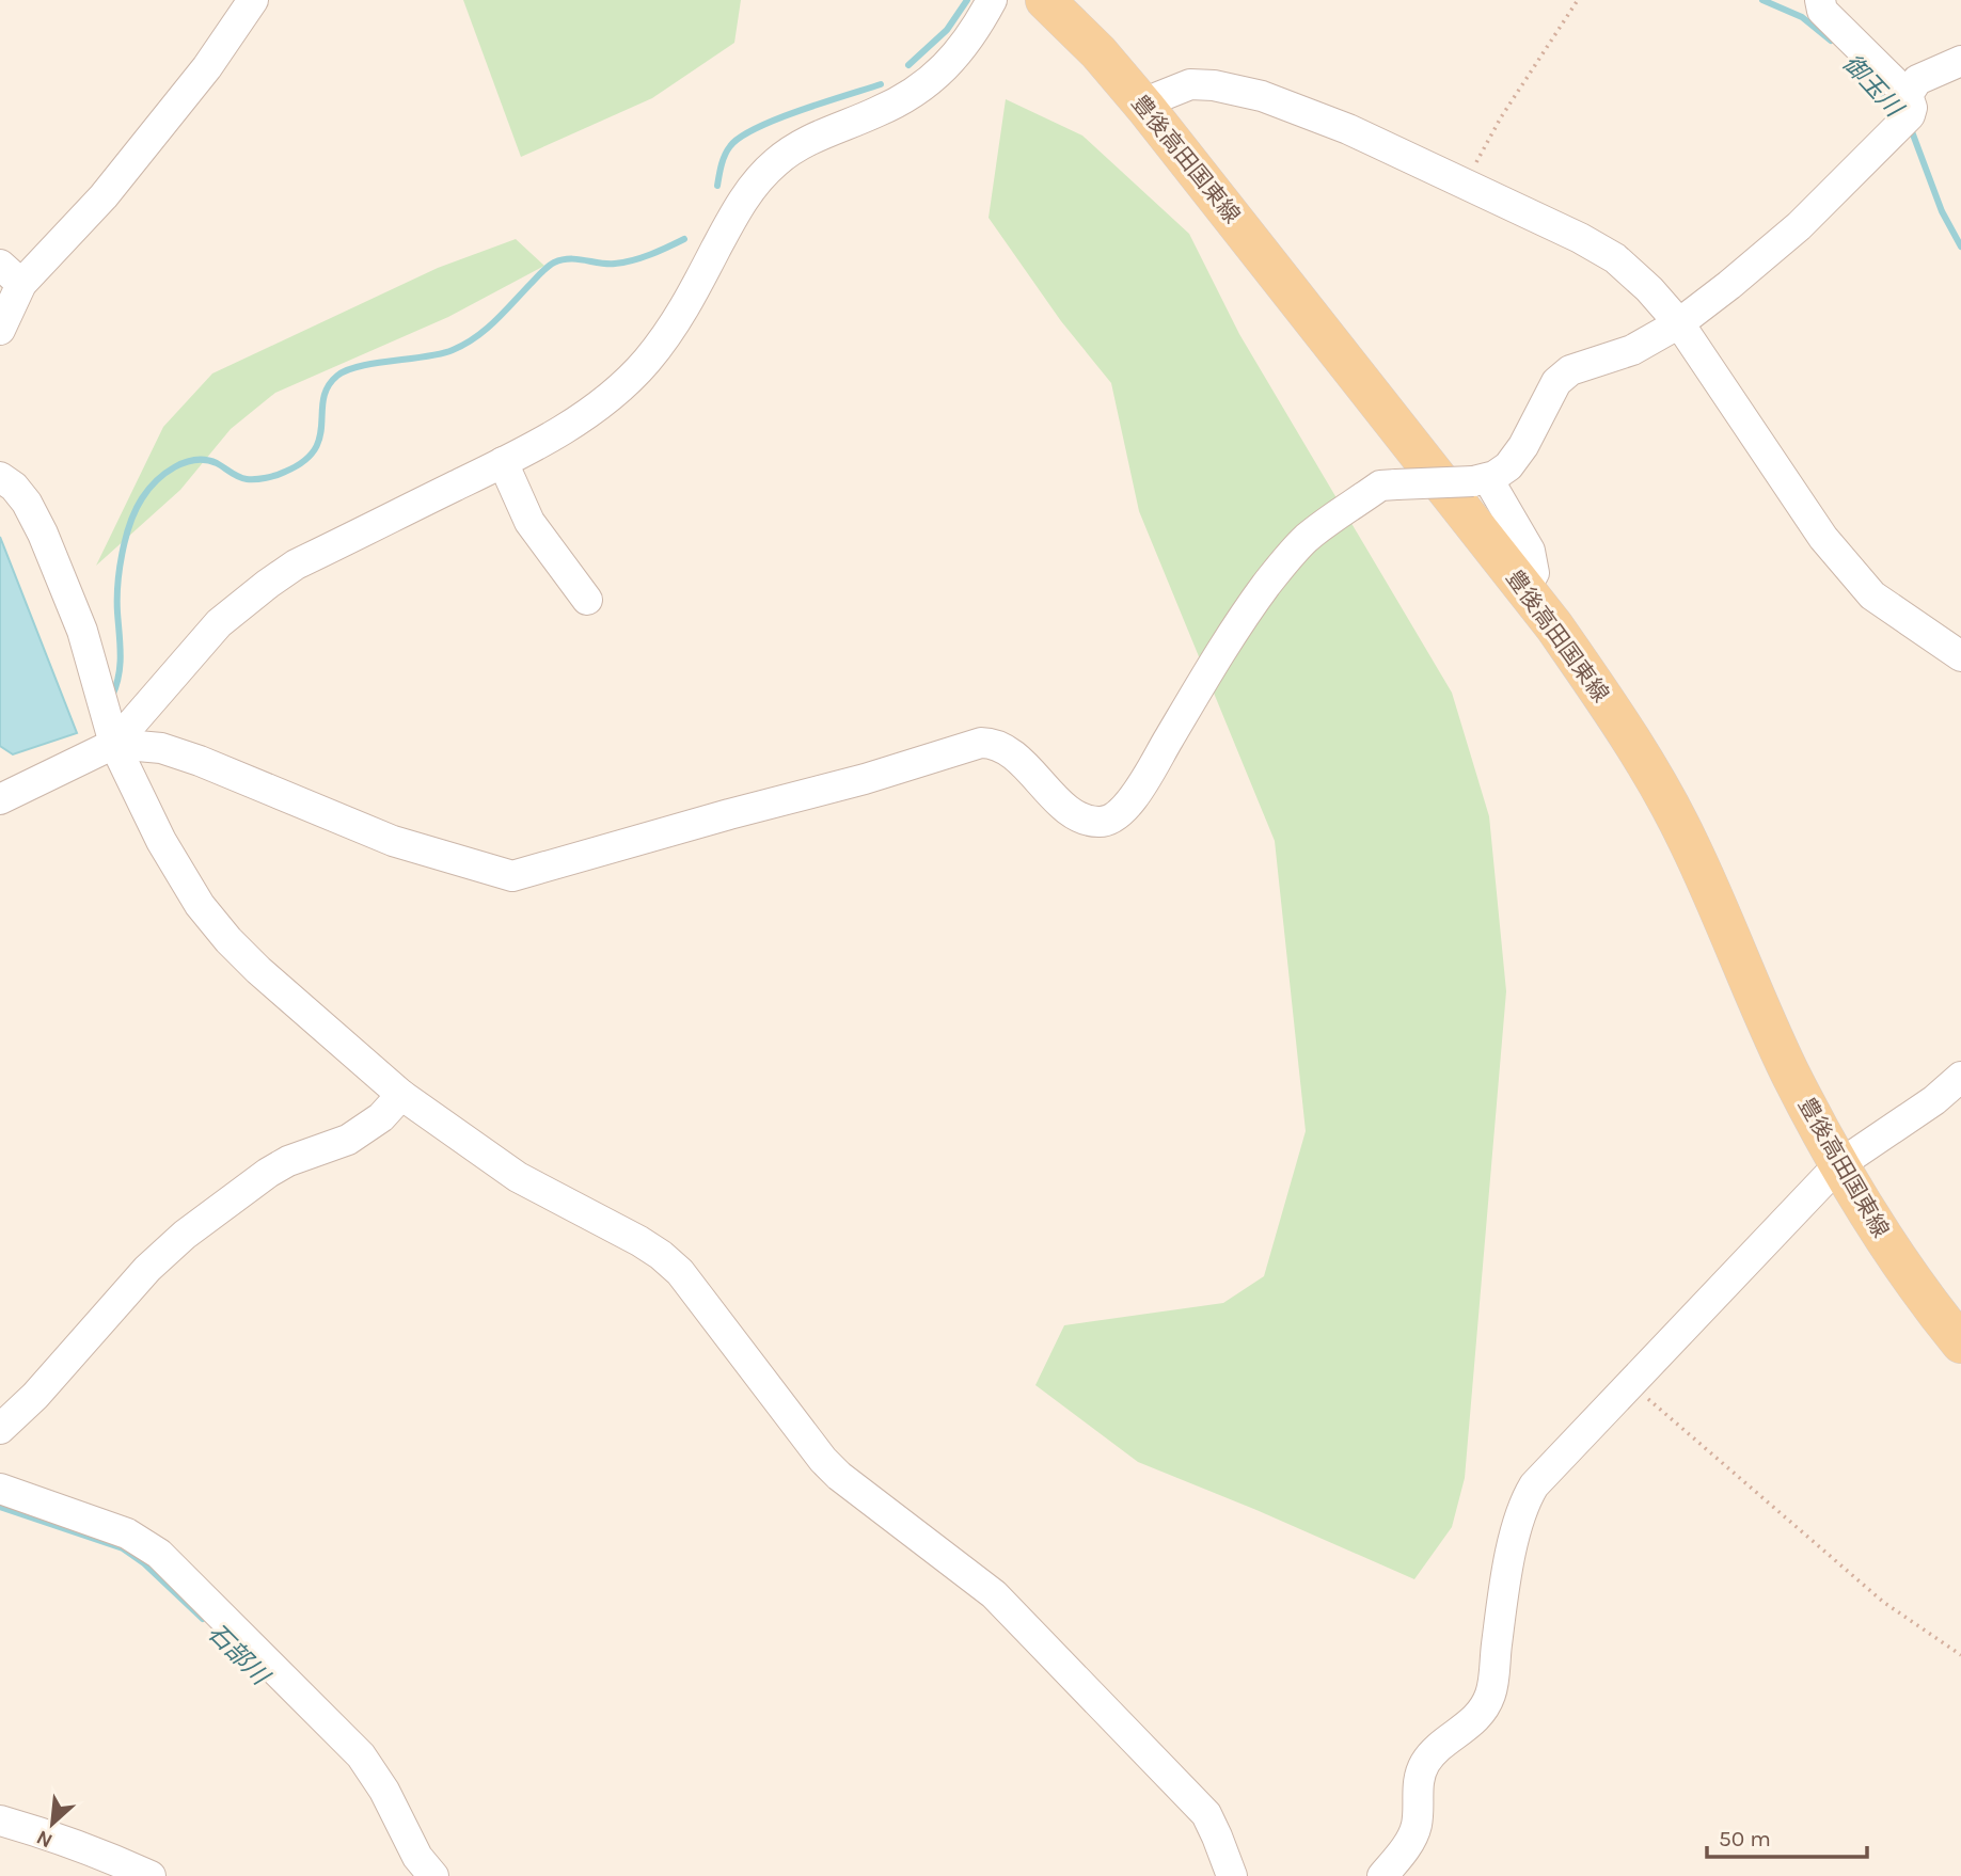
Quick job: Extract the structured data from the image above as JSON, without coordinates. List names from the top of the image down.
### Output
{
  "streets": {
    "main road": ["豊後高田国東線"]
  },
  "water": ["御玉川", "石部川"],
  "scale_bar": "50 m",
  "north": "bottom left"
}
